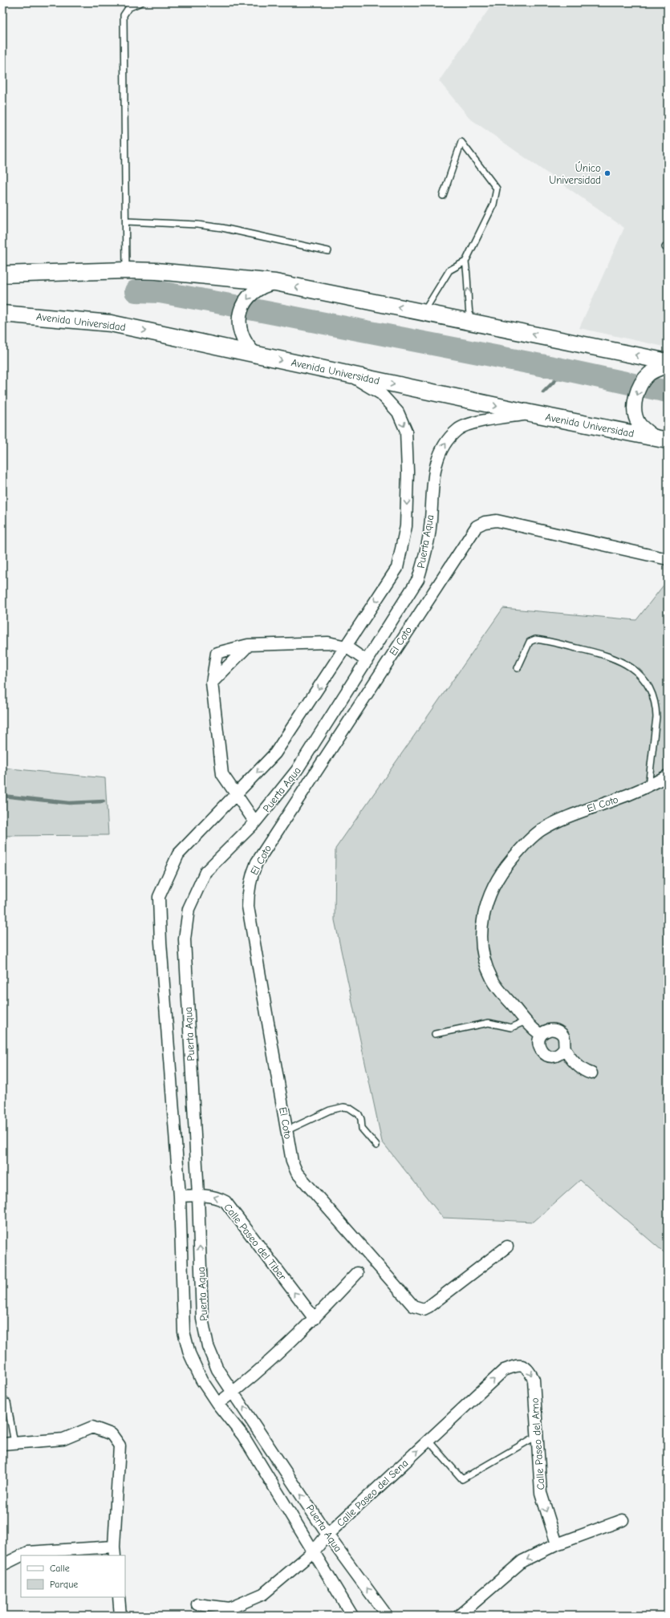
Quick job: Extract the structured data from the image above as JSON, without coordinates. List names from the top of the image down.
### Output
{
  "streets": {
    "main road": ["Avenida Universidad"],
    "street": [
      "Puerta Aqua",
      "El Coto",
      "Calle Paseo del Tiber",
      "Calle Paseo del Arno",
      "Calle Paseo del Sena"
    ]
  },
  "crossings": [
    ["Avenida Universidad", "Puerta Aqua"],
    ["Puerta Aqua", "Calle Paseo del Tiber"],
    ["Puerta Aqua", "Calle Paseo del Sena"],
    ["Calle Paseo del Arno", "Calle Paseo del Sena"]
  ],
  "one_way": ["Calle Paseo del Tiber", "Calle Paseo del Arno", "Calle Paseo del Sena"],
  "places": ["Único Universidad"],
  "legend": ["Calle", "Parque"]
}
